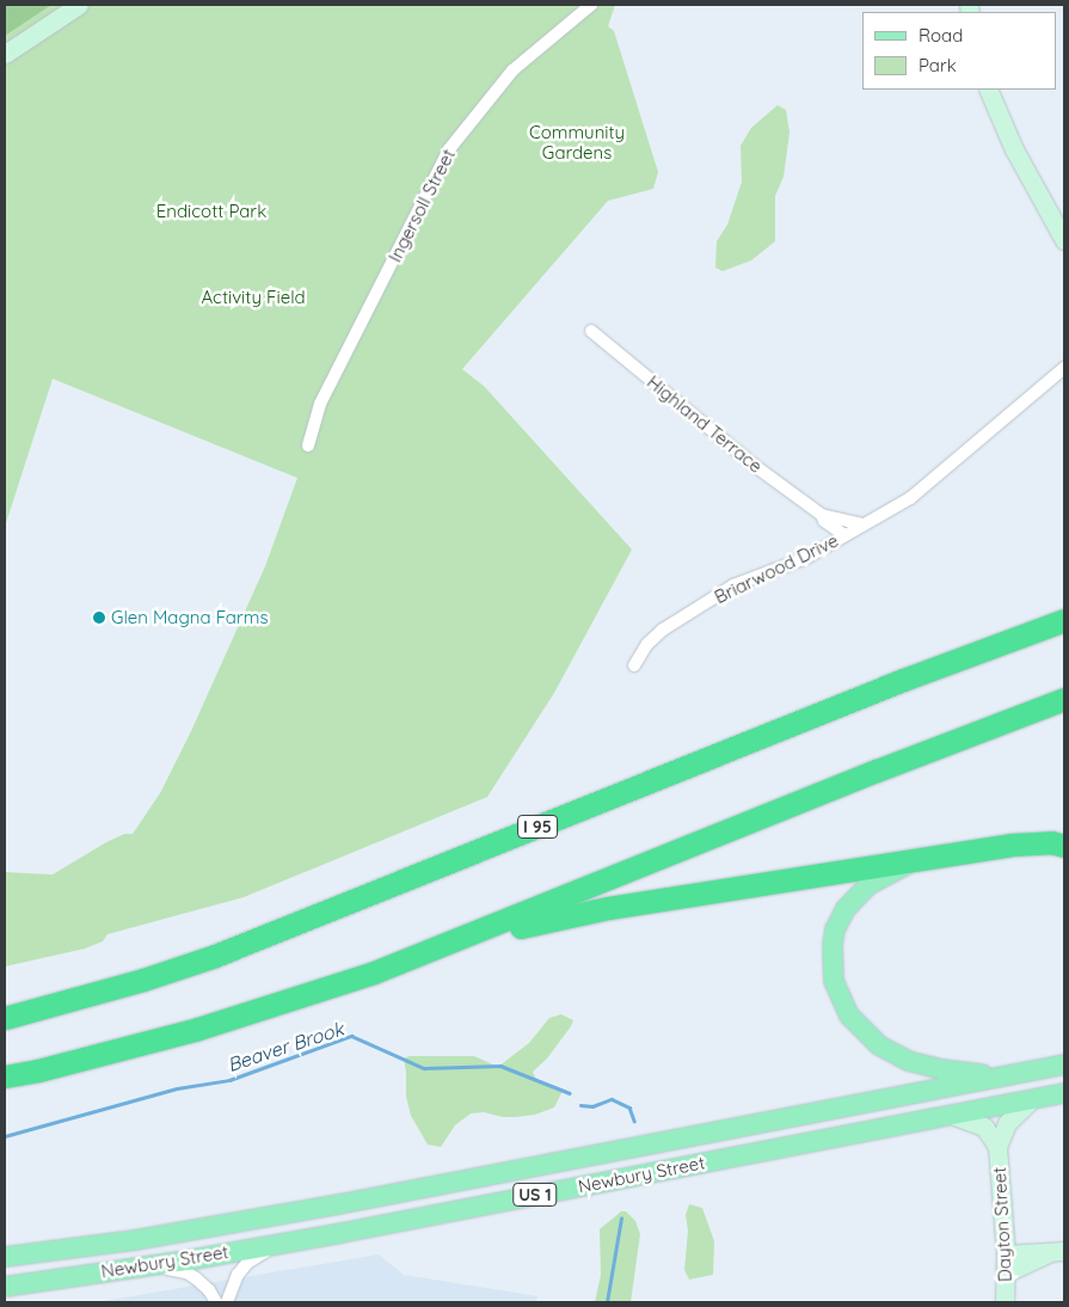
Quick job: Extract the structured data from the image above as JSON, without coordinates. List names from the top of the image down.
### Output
{
  "streets": {
    "highway": ["I 95"],
    "main road": ["Newbury Street", "US 1", "Dayton Street"],
    "street": ["Ingersoll Street", "Highland Terrace", "Briarwood Drive"]
  },
  "crossings": [
    ["Highland Terrace", "Briarwood Drive"],
    ["Newbury Street", "Dayton Street"]
  ],
  "water": ["Beaver Brook"],
  "parks": ["Community Gardens", "Endicott Park", "Activity Field"],
  "places": ["Glen Magna Farms"],
  "legend": ["Road", "Park"]
}
